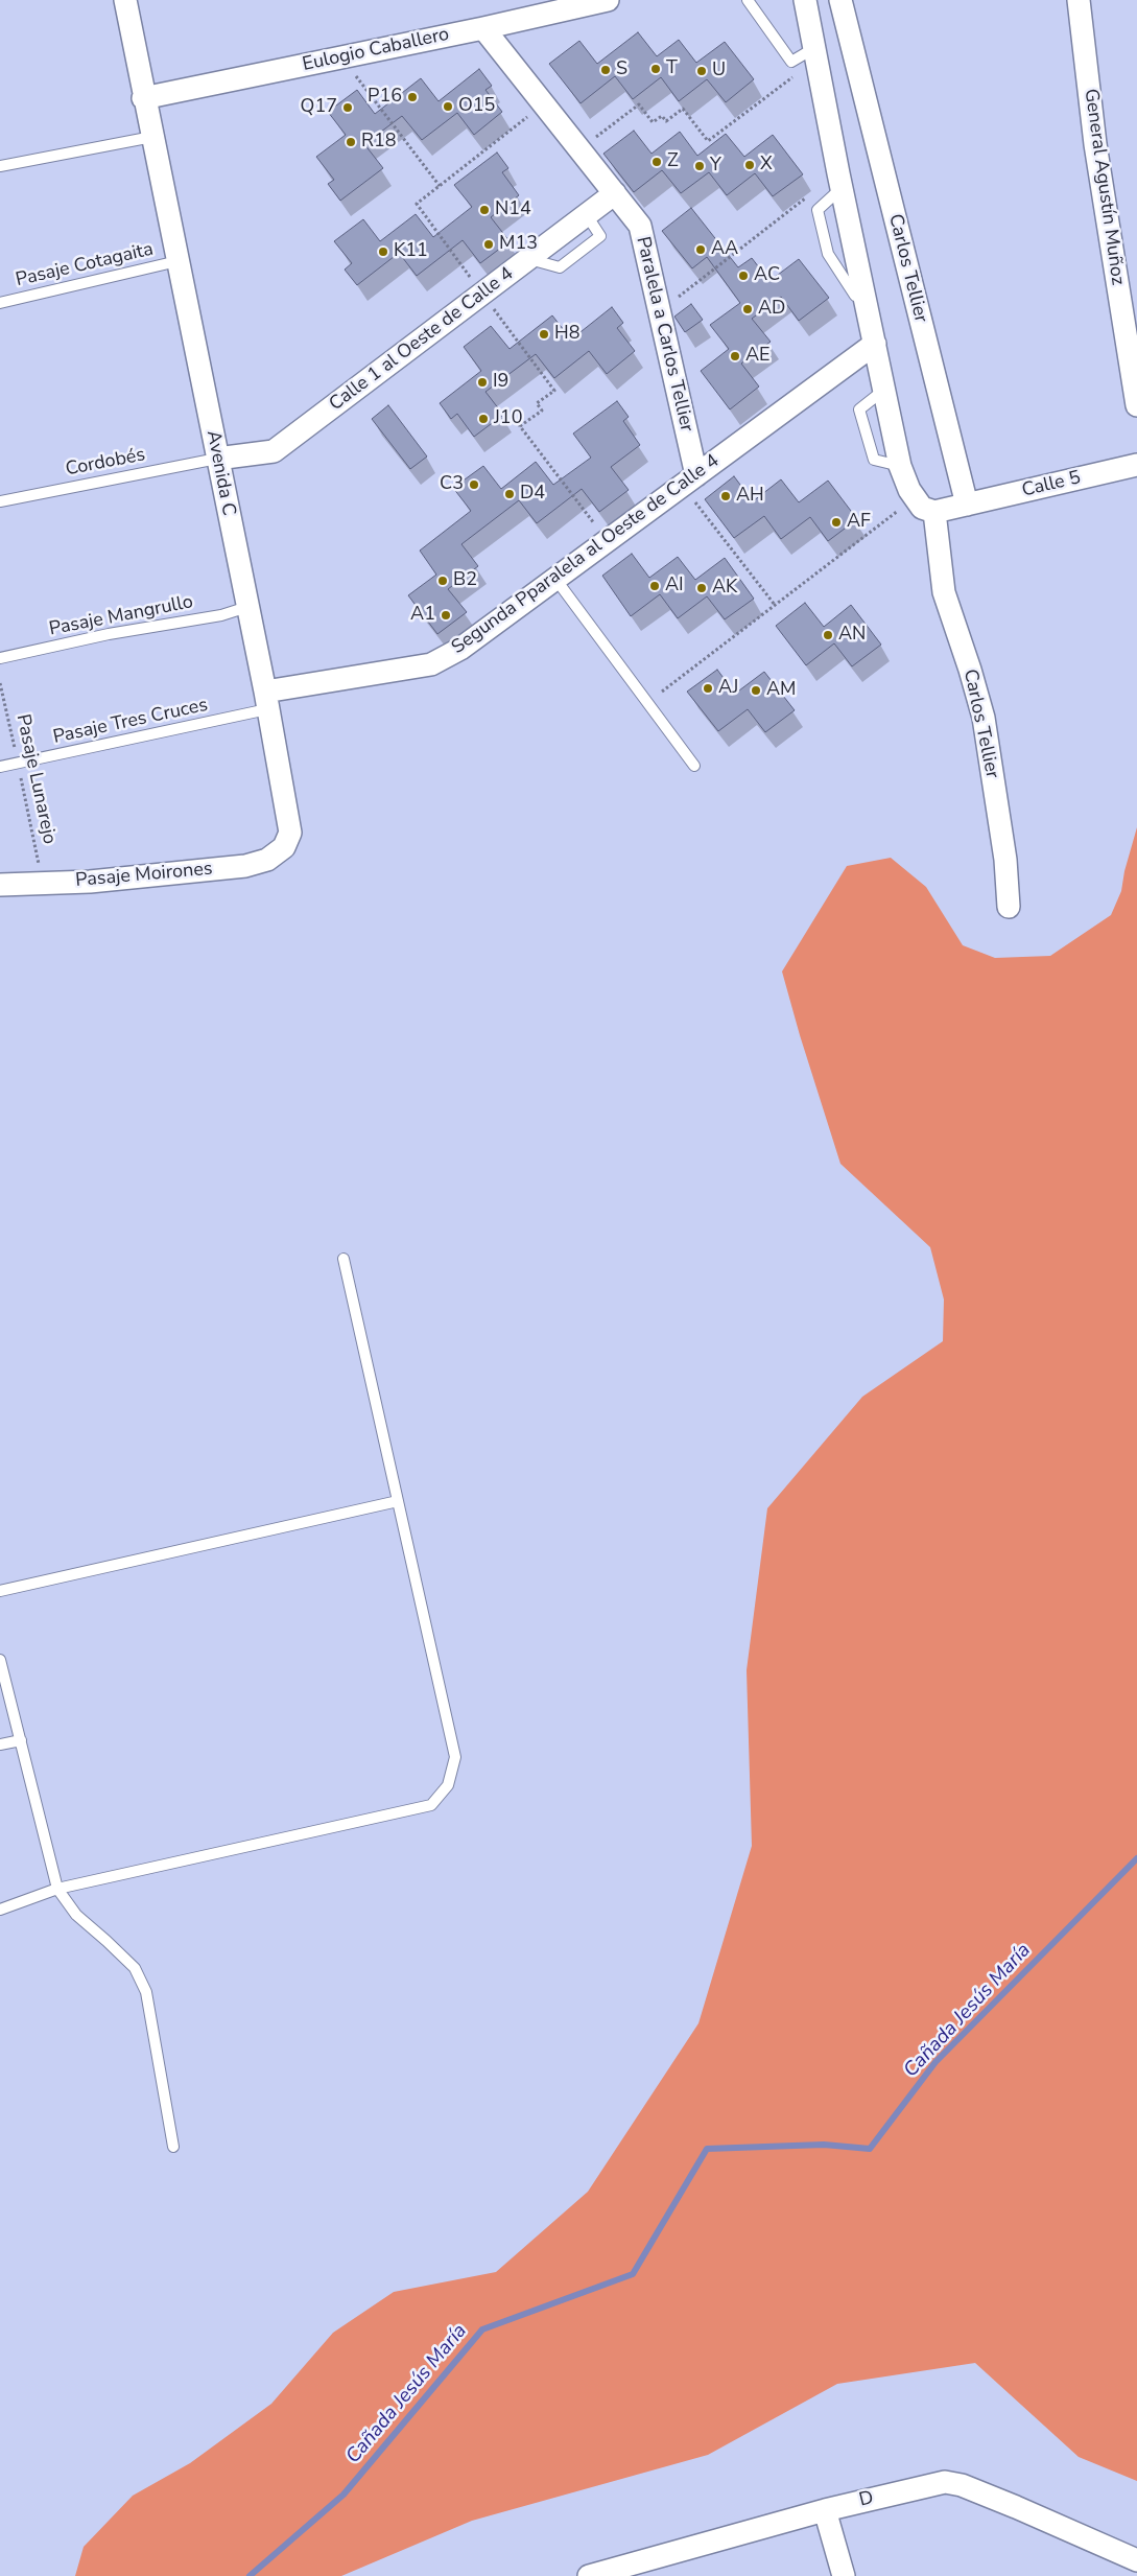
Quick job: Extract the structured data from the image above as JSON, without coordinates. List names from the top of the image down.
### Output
{
  "streets": {
    "street": [
      "Eulogio Caballero",
      "General Agustín Muñoz",
      "Carlos Tellier",
      "Paralela a Carlos Tellier",
      "Calle 1 al Oeste de Calle 4",
      "Avenida C",
      "Calle 5",
      "Segunda Pparalela al Oeste de Calle 4",
      "Pasaje Moirones",
      "D"
    ],
    "lane": [
      "Pasaje Cotagaita",
      "Cordobés",
      "Pasaje Mangrullo",
      "Pasaje Tres Cruces"
    ],
    "path": ["Pasaje Lunarejo"]
  },
  "crossings": [
    ["Eulogio Caballero", "Paralela a Carlos Tellier"],
    ["Eulogio Caballero", "Avenida C"],
    ["Pasaje Cotagaita", "Avenida C"],
    ["Carlos Tellier", "Calle 5"],
    ["Paralela a Carlos Tellier", "Calle 1 al Oeste de Calle 4"],
    ["Paralela a Carlos Tellier", "Segunda Pparalela al Oeste de Calle 4"],
    ["Calle 1 al Oeste de Calle 4", "Cordobés"],
    ["Calle 1 al Oeste de Calle 4", "Avenida C"],
    ["Cordobés", "Avenida C"],
    ["Avenida C", "Segunda Pparalela al Oeste de Calle 4"],
    ["Avenida C", "Pasaje Mangrullo"],
    ["Avenida C", "Pasaje Tres Cruces"],
    ["Avenida C", "Pasaje Moirones"],
    ["Segunda Pparalela al Oeste de Calle 4", "Pasaje Tres Cruces"],
    ["Pasaje Tres Cruces", "Pasaje Lunarejo"],
    ["Pasaje Lunarejo", "Pasaje Moirones"]
  ],
  "water": ["Cañada Jesús María"],
  "places": [
    "T",
    "S",
    "U",
    "P16",
    "O15",
    "Q17",
    "R18",
    "Z",
    "X",
    "Y",
    "N14",
    "M13",
    "AA",
    "K11",
    "AC",
    "AD",
    "H8",
    "AE",
    "I9",
    "J10",
    "C3",
    "D4",
    "AH",
    "AF",
    "B2",
    "AI",
    "AK",
    "A1",
    "AN",
    "AJ",
    "AM"
  ]
}
